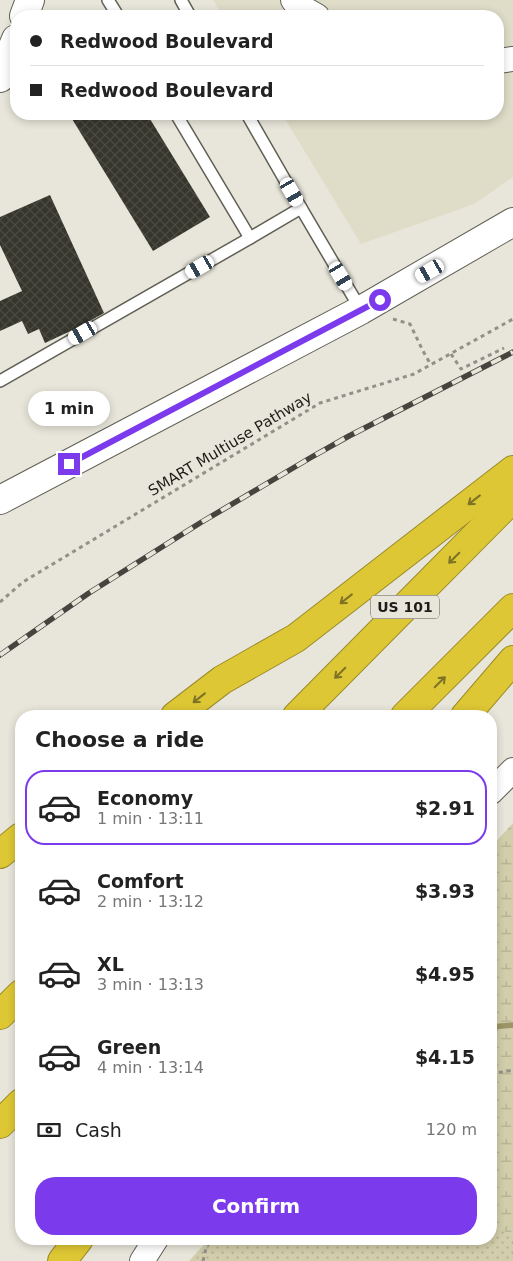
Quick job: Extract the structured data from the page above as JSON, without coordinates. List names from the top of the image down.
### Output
{
  "streets": {
    "highway": ["US 101"],
    "path": ["SMART Multiuse Pathway"]
  },
  "page": {
    "banner": ["Redwood Boulevard", "Redwood Boulevard"],
    "bubble": "1 min",
    "heading": "Choose a ride",
    "list": [
      {
        "name": "Economy",
        "note": "1 min · 13:11",
        "value": "$2.91"
      },
      {
        "name": "Comfort",
        "note": "2 min · 13:12",
        "value": "$3.93"
      },
      {
        "name": "XL",
        "note": "3 min · 13:13",
        "value": "$4.95"
      },
      {
        "name": "Green",
        "note": "4 min · 13:14",
        "value": "$4.15"
      }
    ],
    "pay": ["Cash", "120 m"],
    "buttons": "Confirm"
  }
}
